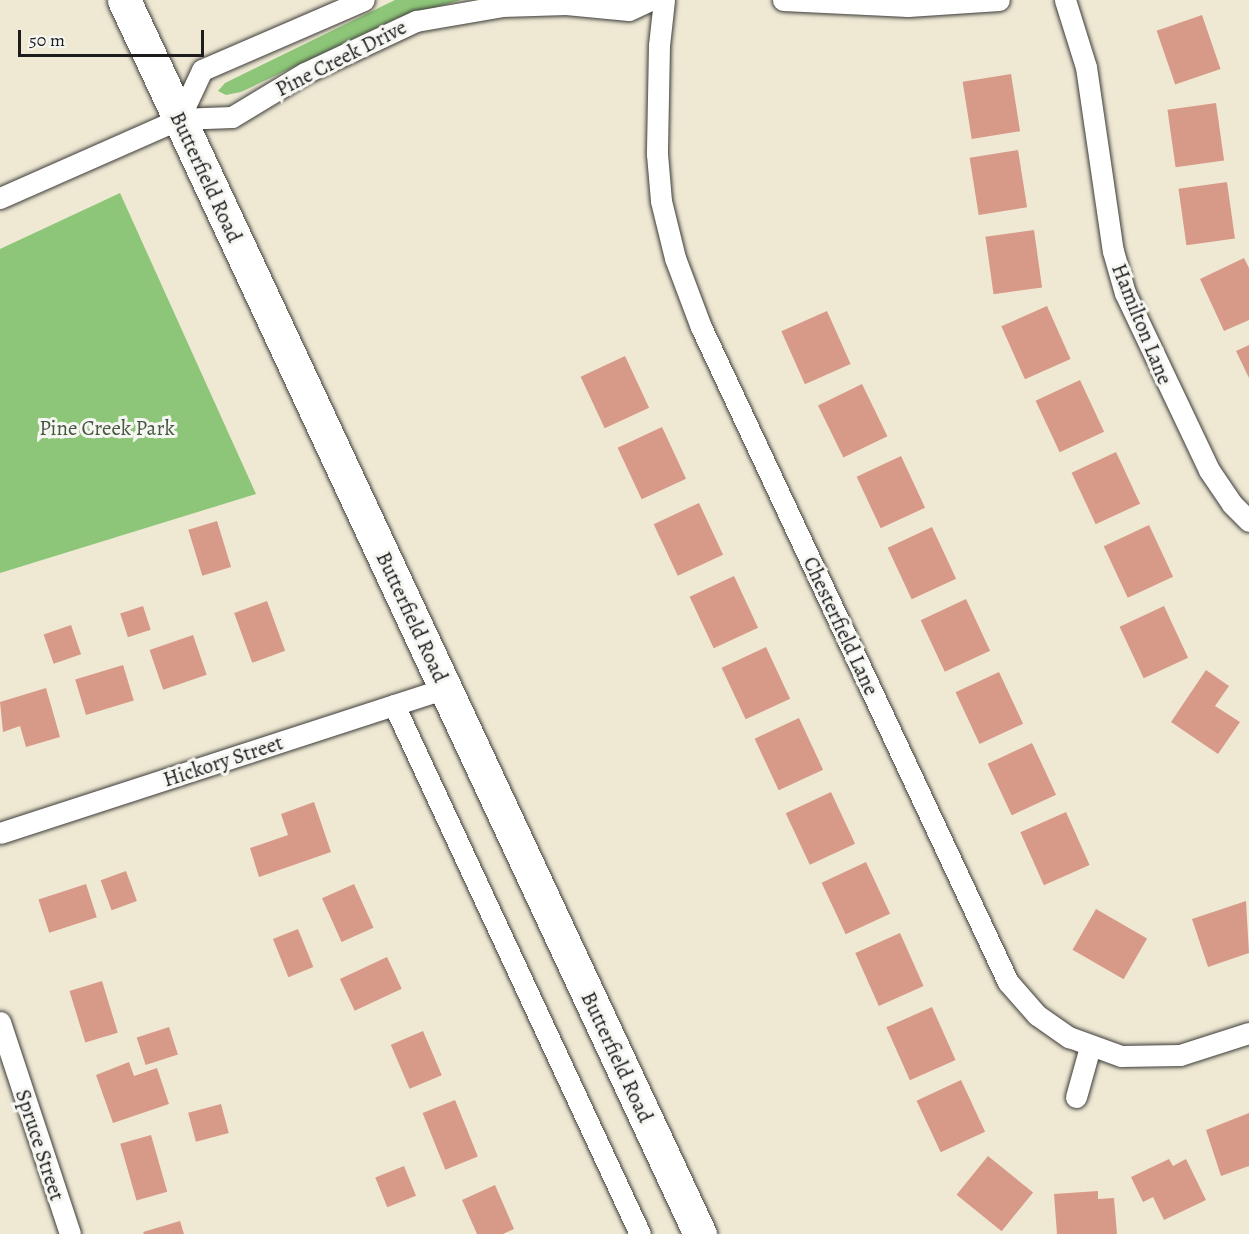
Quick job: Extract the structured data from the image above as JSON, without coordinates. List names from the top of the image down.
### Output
{
  "streets": {
    "main road": ["Butterfield Road"],
    "street": [
      "Pine Creek Drive",
      "Hamilton Lane",
      "Chesterfield Lane",
      "Hickory Street",
      "Spruce Street"
    ]
  },
  "crossings": [
    ["Pine Creek Drive", "Butterfield Road"],
    ["Butterfield Road", "Hickory Street"]
  ],
  "parks": ["Pine Creek Park"],
  "scale_bar": "50 m"
}
